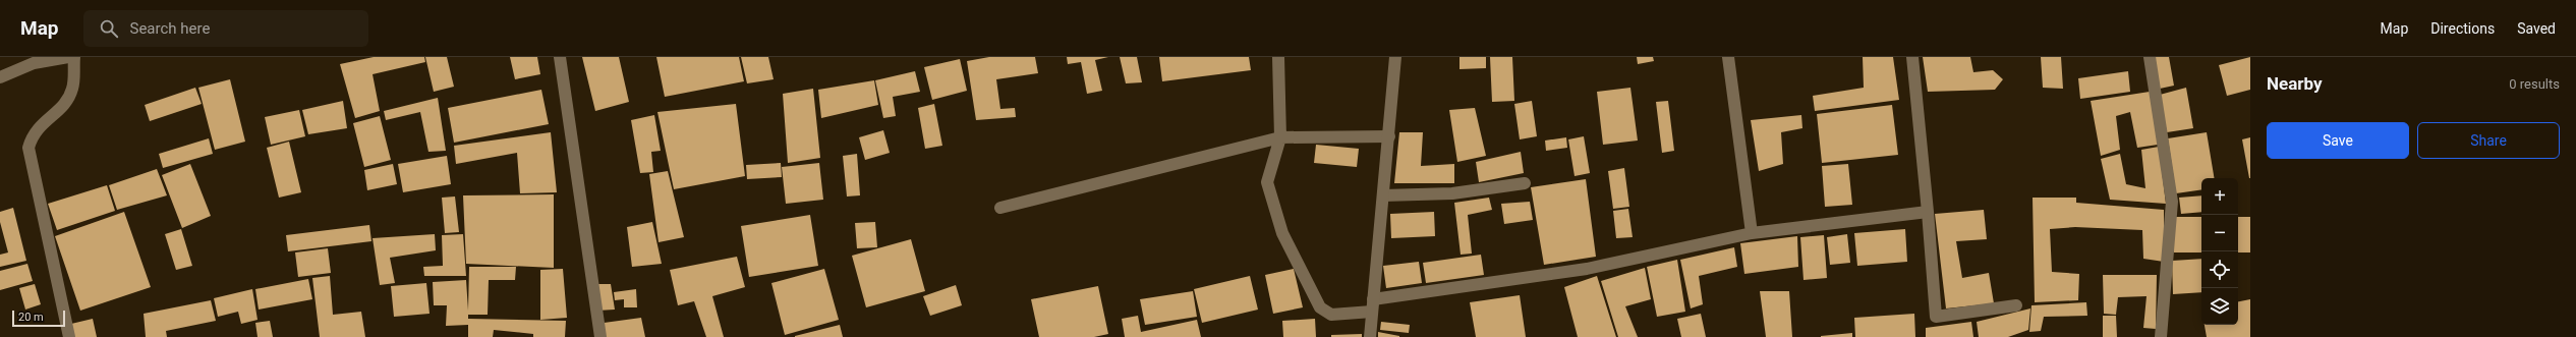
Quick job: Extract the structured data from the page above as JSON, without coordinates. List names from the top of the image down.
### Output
{
  "scale_bar": "20 m",
  "page": {
    "header": "Map",
    "search": "Search here",
    "nav": ["Map", "Directions", "Saved"],
    "heading": ["Nearby", "0 results"],
    "buttons": ["Save", "Share"],
    "map_buttons": ["+", "−"],
    "scale": "20 m"
  }
}
